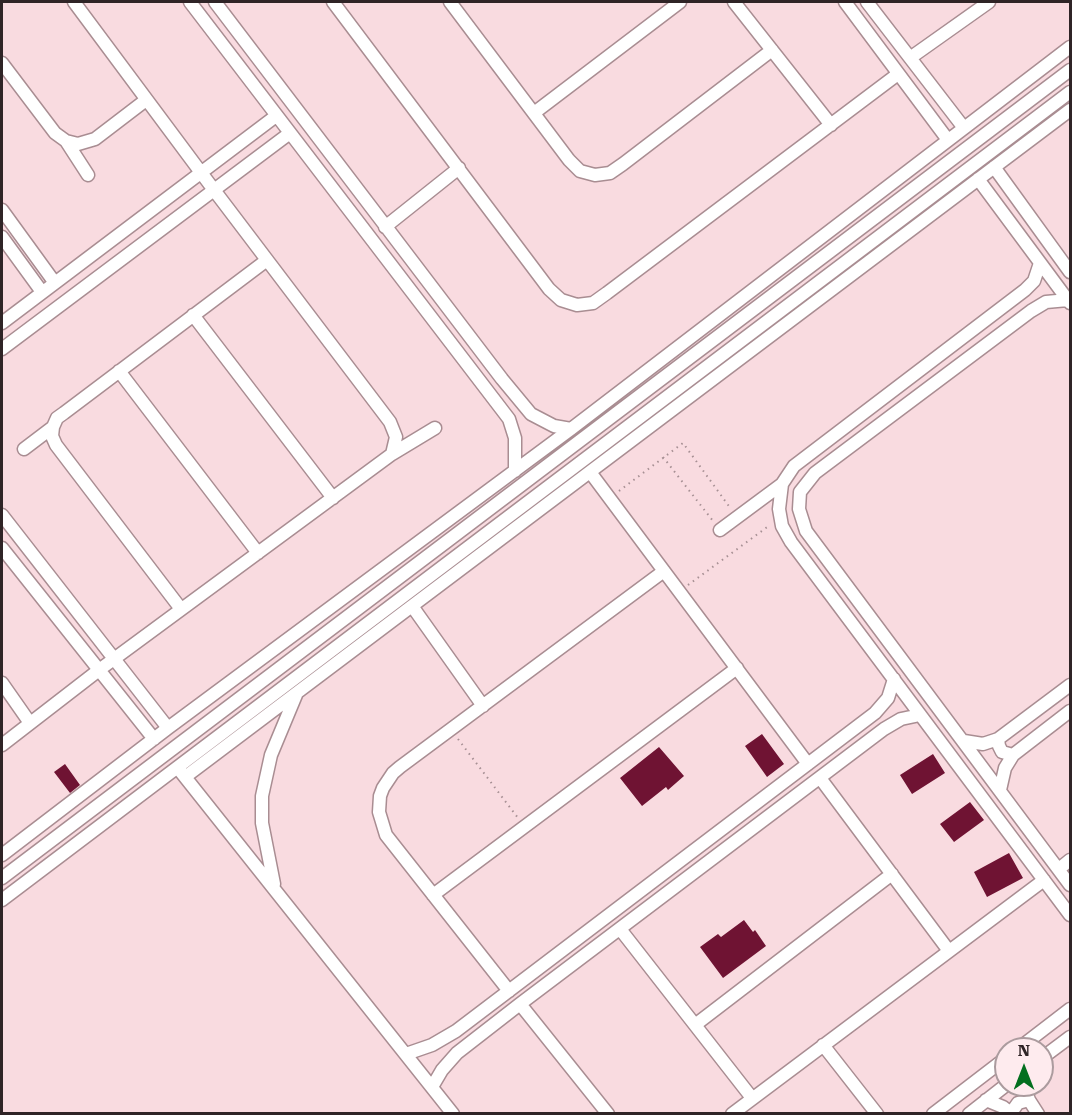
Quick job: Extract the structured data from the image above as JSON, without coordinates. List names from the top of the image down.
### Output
{
  "north": "top"
}
